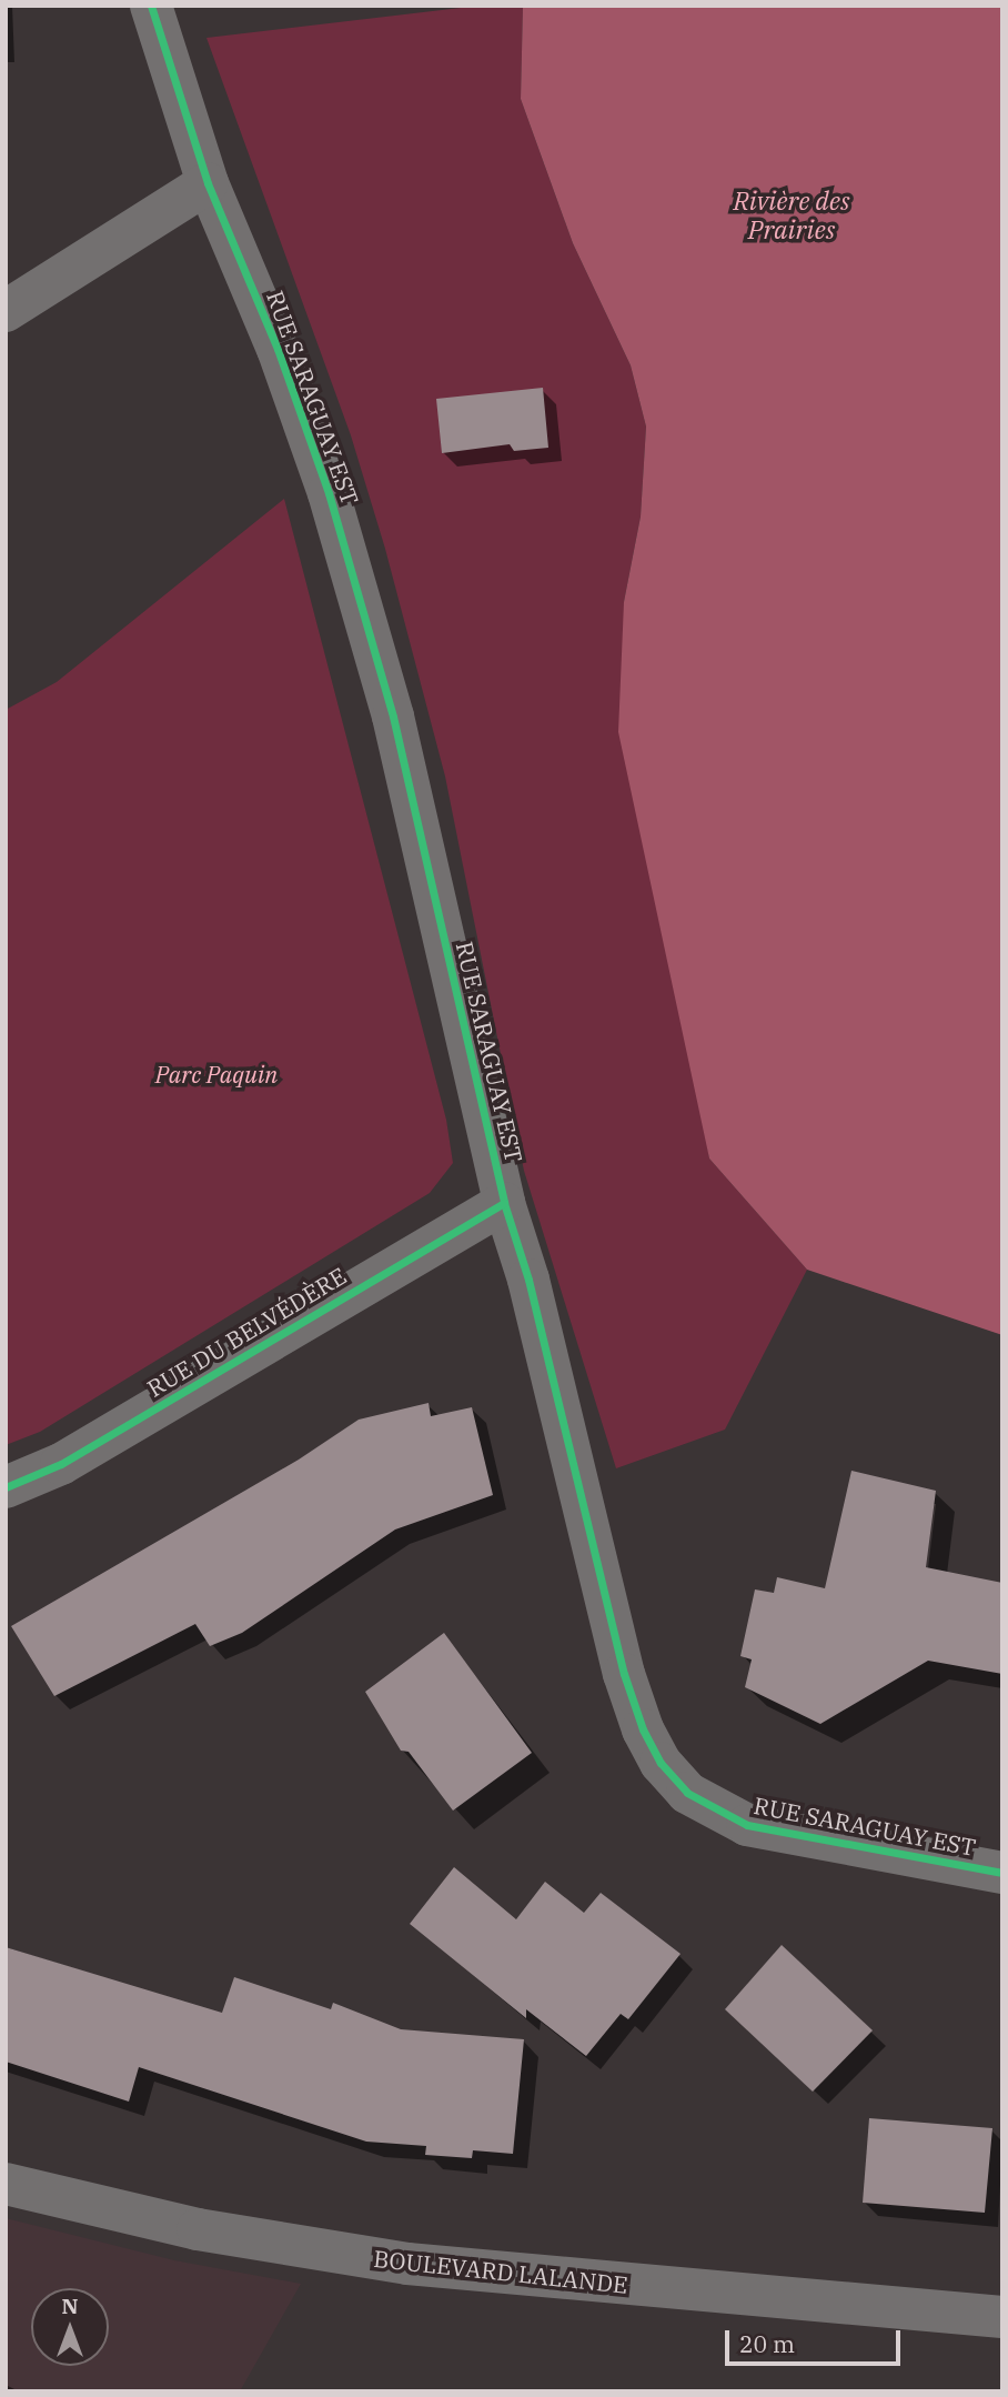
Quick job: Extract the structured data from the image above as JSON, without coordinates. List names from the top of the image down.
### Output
{
  "streets": {
    "street": ["RUE SARAGUAY EST", "RUE DU BELVÉDÈRE", "BOULEVARD LALANDE"]
  },
  "crossings": [
    ["RUE SARAGUAY EST", "RUE DU BELVÉDÈRE"]
  ],
  "water": ["Rivière des Prairies"],
  "parks": ["Parc Paquin"],
  "scale_bar": "20 m",
  "north": "top"
}
